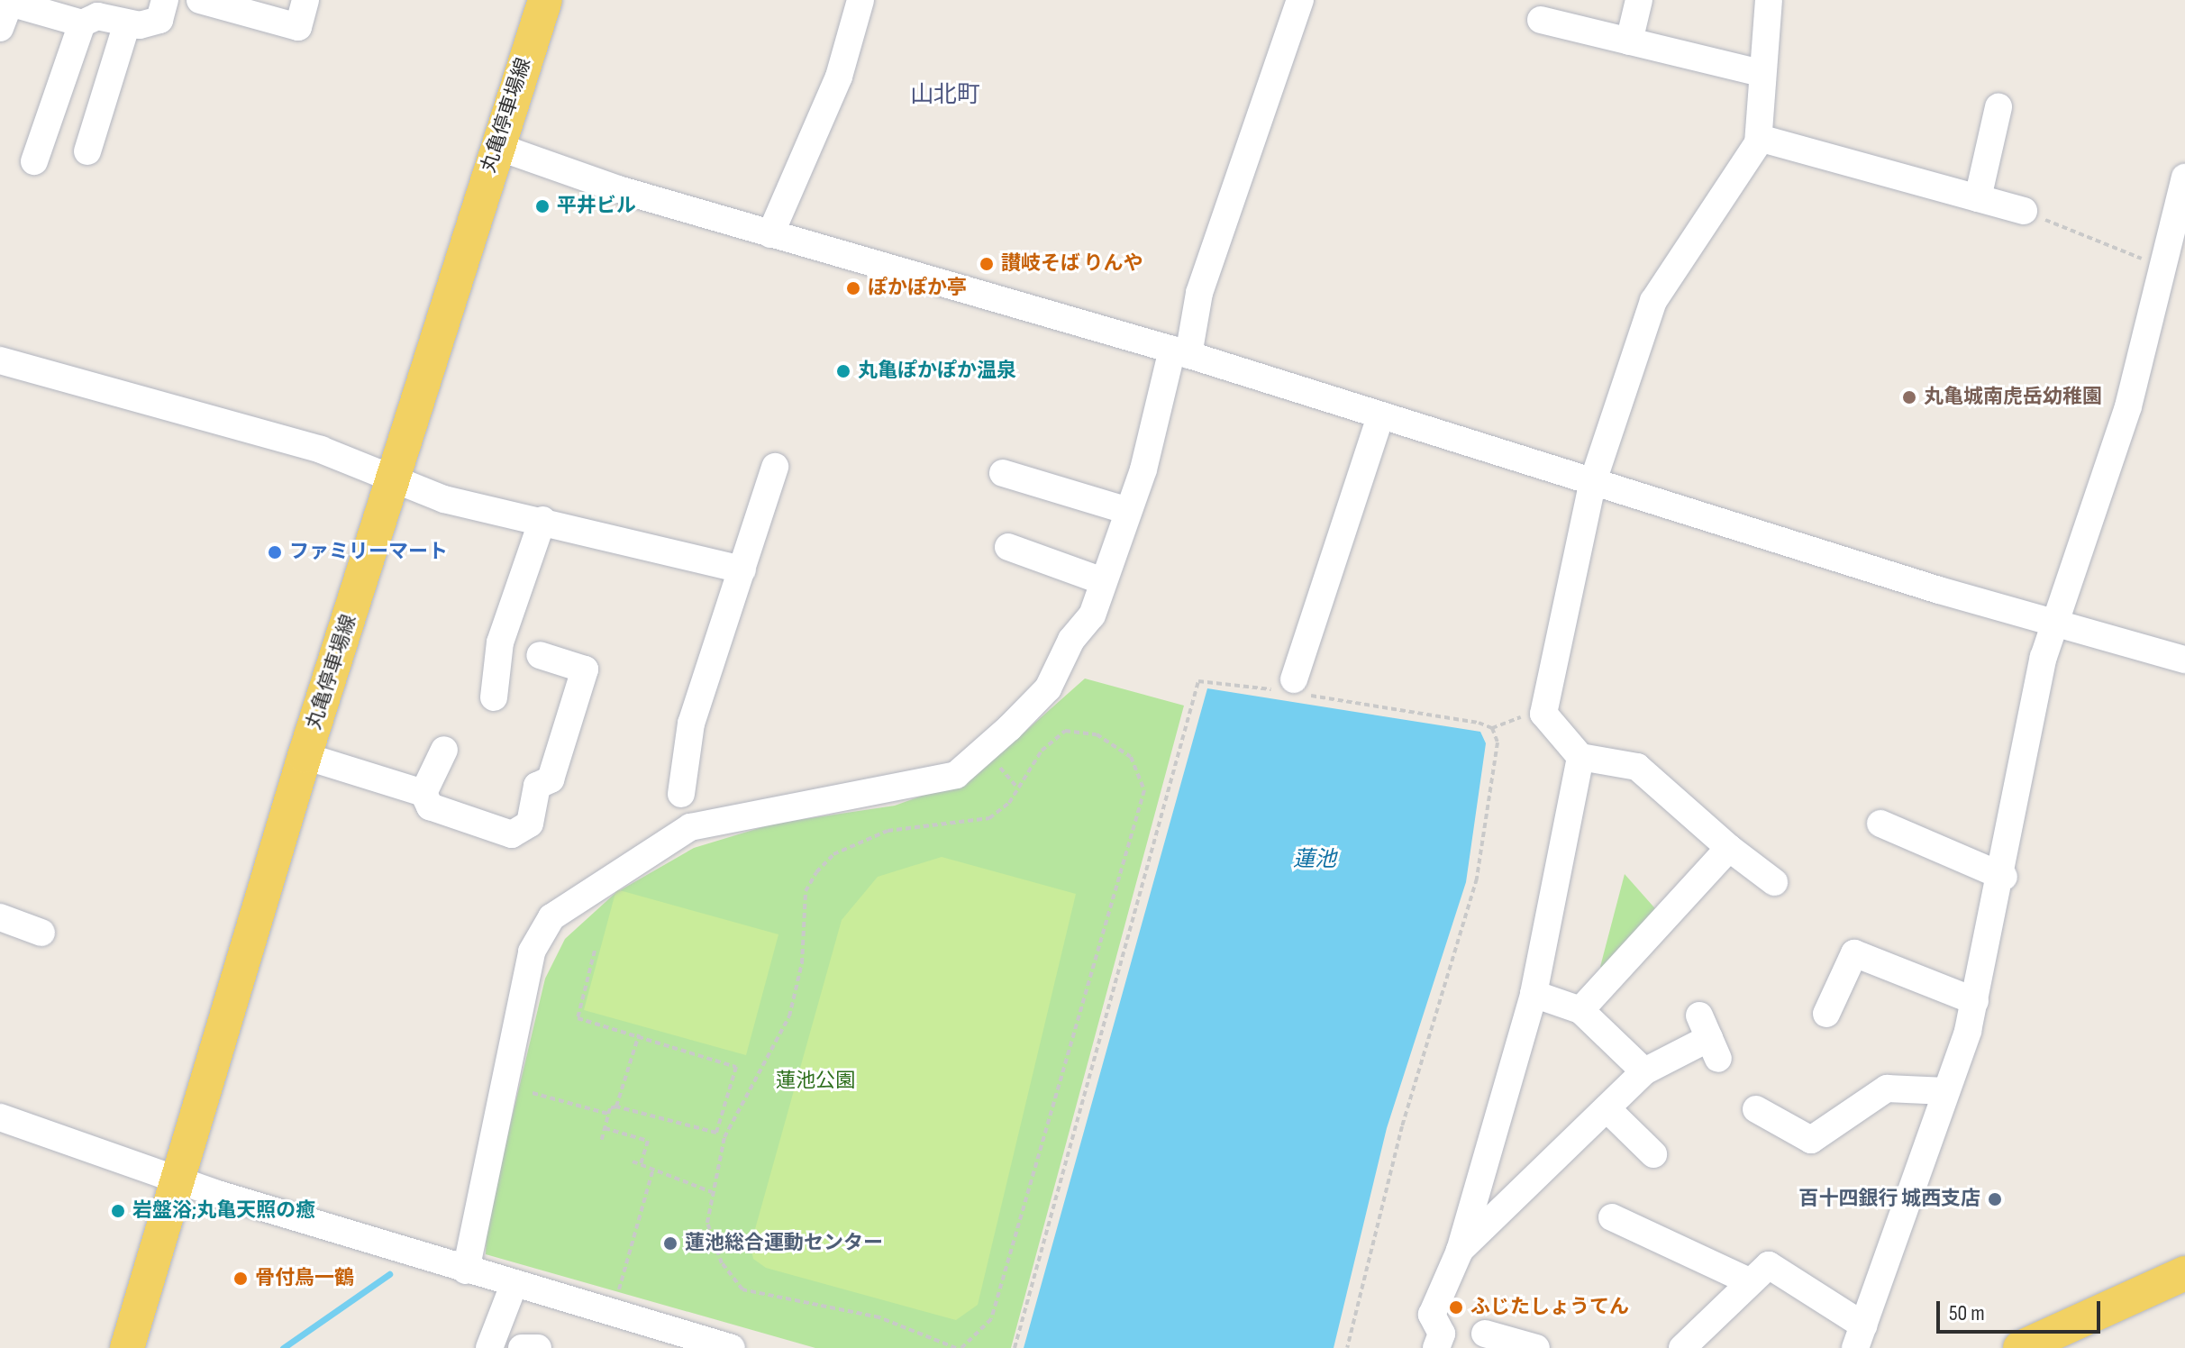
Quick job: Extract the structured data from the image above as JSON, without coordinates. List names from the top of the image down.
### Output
{
  "streets": {
    "main road": ["丸亀停車場線"]
  },
  "districts": ["山北町"],
  "water": ["蓮池"],
  "parks": ["蓮池公園"],
  "places": [
    "平井ビル",
    "讃岐そば りんや",
    "ぽかぽか亭",
    "丸亀ぽかぽか温泉",
    "丸亀城南虎岳幼稚園",
    "ファミリーマート",
    "百十四銀行 城西支店",
    "岩盤浴;丸亀天照の癒",
    "蓮池総合運動センター",
    "骨付鳥一鶴",
    "ふじたしょうてん"
  ],
  "scale_bar": "50 m"
}
